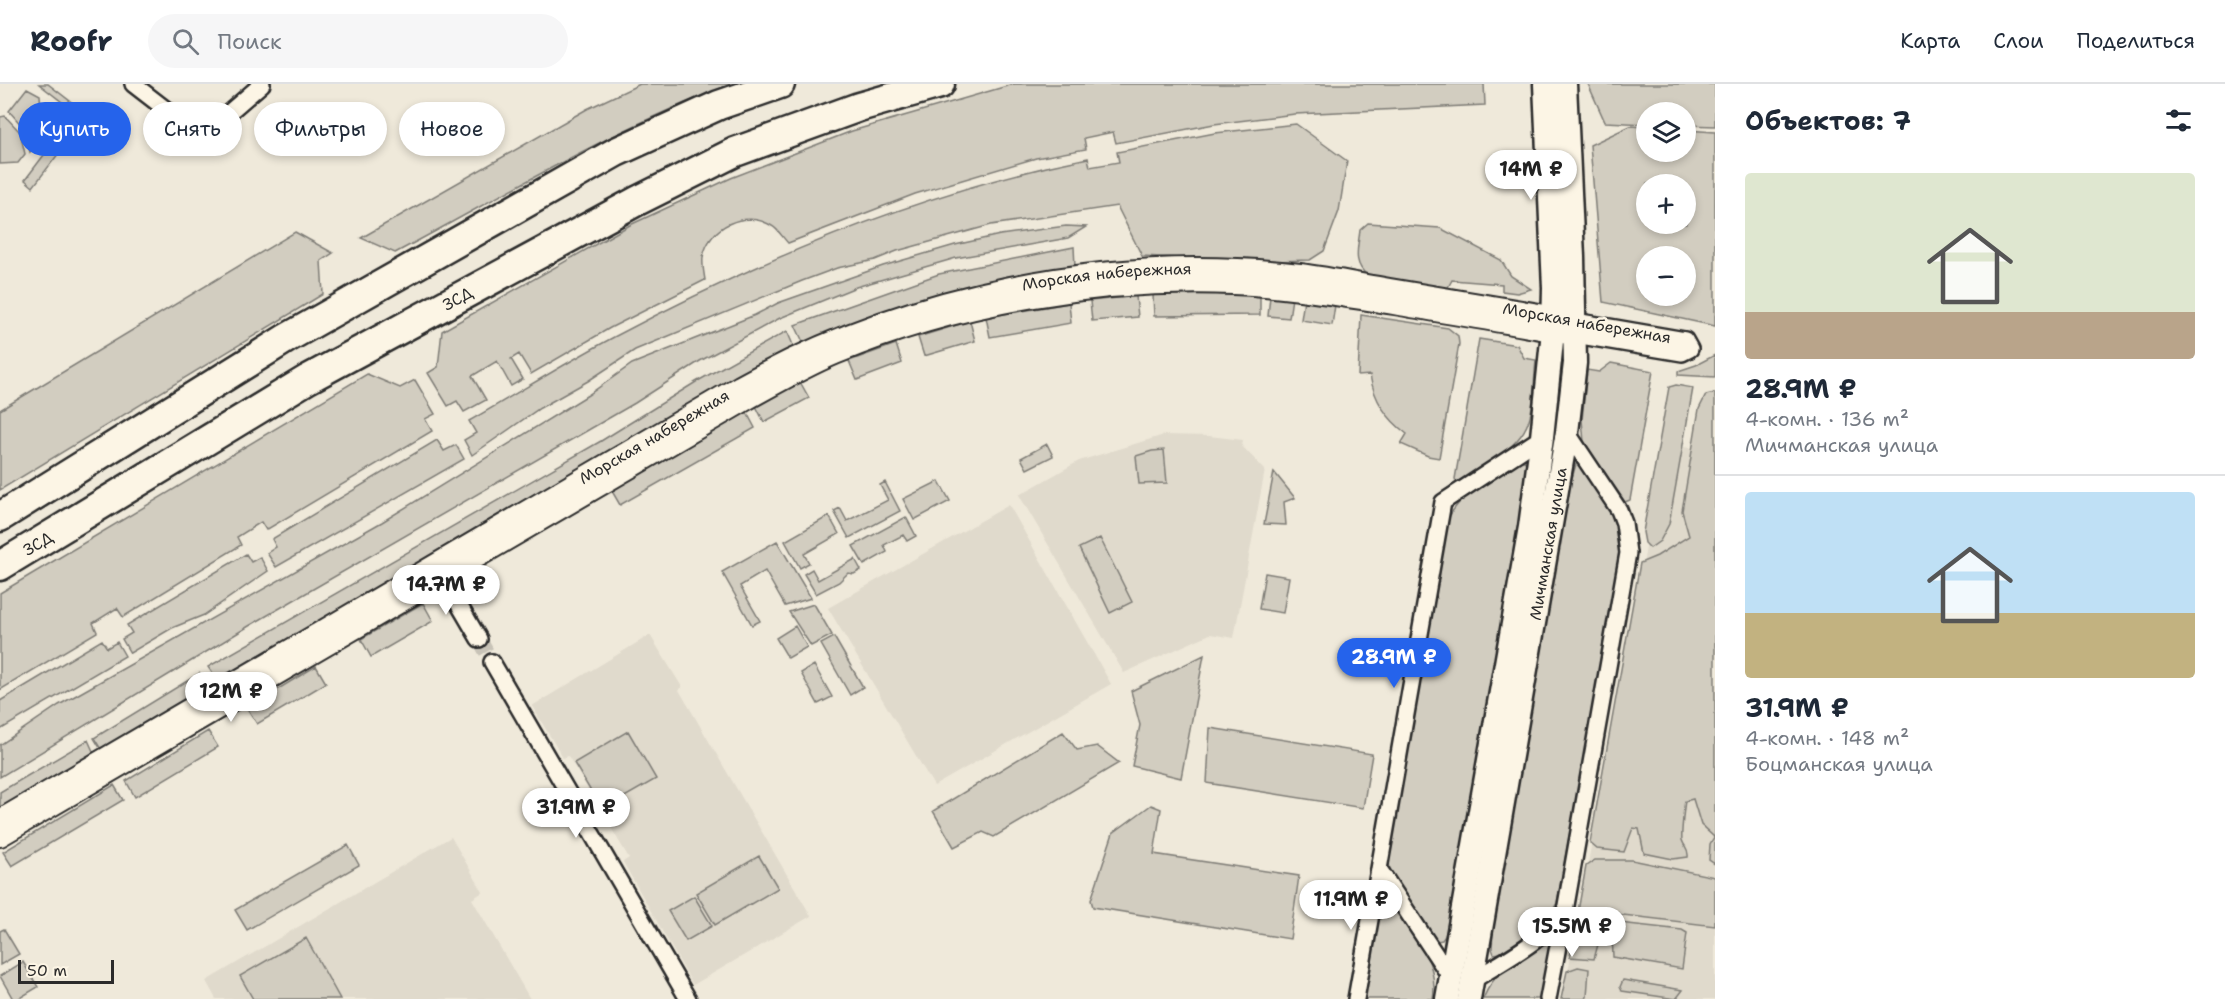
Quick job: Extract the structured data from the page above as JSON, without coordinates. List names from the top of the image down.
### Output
{
  "streets": {
    "highway": ["ЗСД"],
    "main road": ["Мичманская улица"],
    "street": ["Морская набережная"]
  },
  "crossings": [
    ["Морская набережная", "Мичманская улица"]
  ],
  "scale_bar": "50 m",
  "page": {
    "header": "Roofr",
    "search": "Поиск",
    "nav": ["Карта", "Слои", "Поделиться"],
    "heading": "Объектов: 7",
    "map_buttons": ["+", "−"],
    "chip": [
      "Купить",
      "Снять",
      "Фильтры",
      "Новое"
    ],
    "price": [
      "14M ₽",
      "14.7M ₽",
      "28.9M ₽",
      "12M ₽",
      "31.9M ₽",
      "11.9M ₽",
      "15.5M ₽"
    ],
    "list": [
      {
        "name": "28.9M ₽",
        "note": "4-комн. · 136 m² · Мичманская улица"
      },
      {
        "name": "31.9M ₽",
        "note": "4-комн. · 148 m² · Боцманская улица"
      }
    ],
    "scale": "50 m"
  }
}
